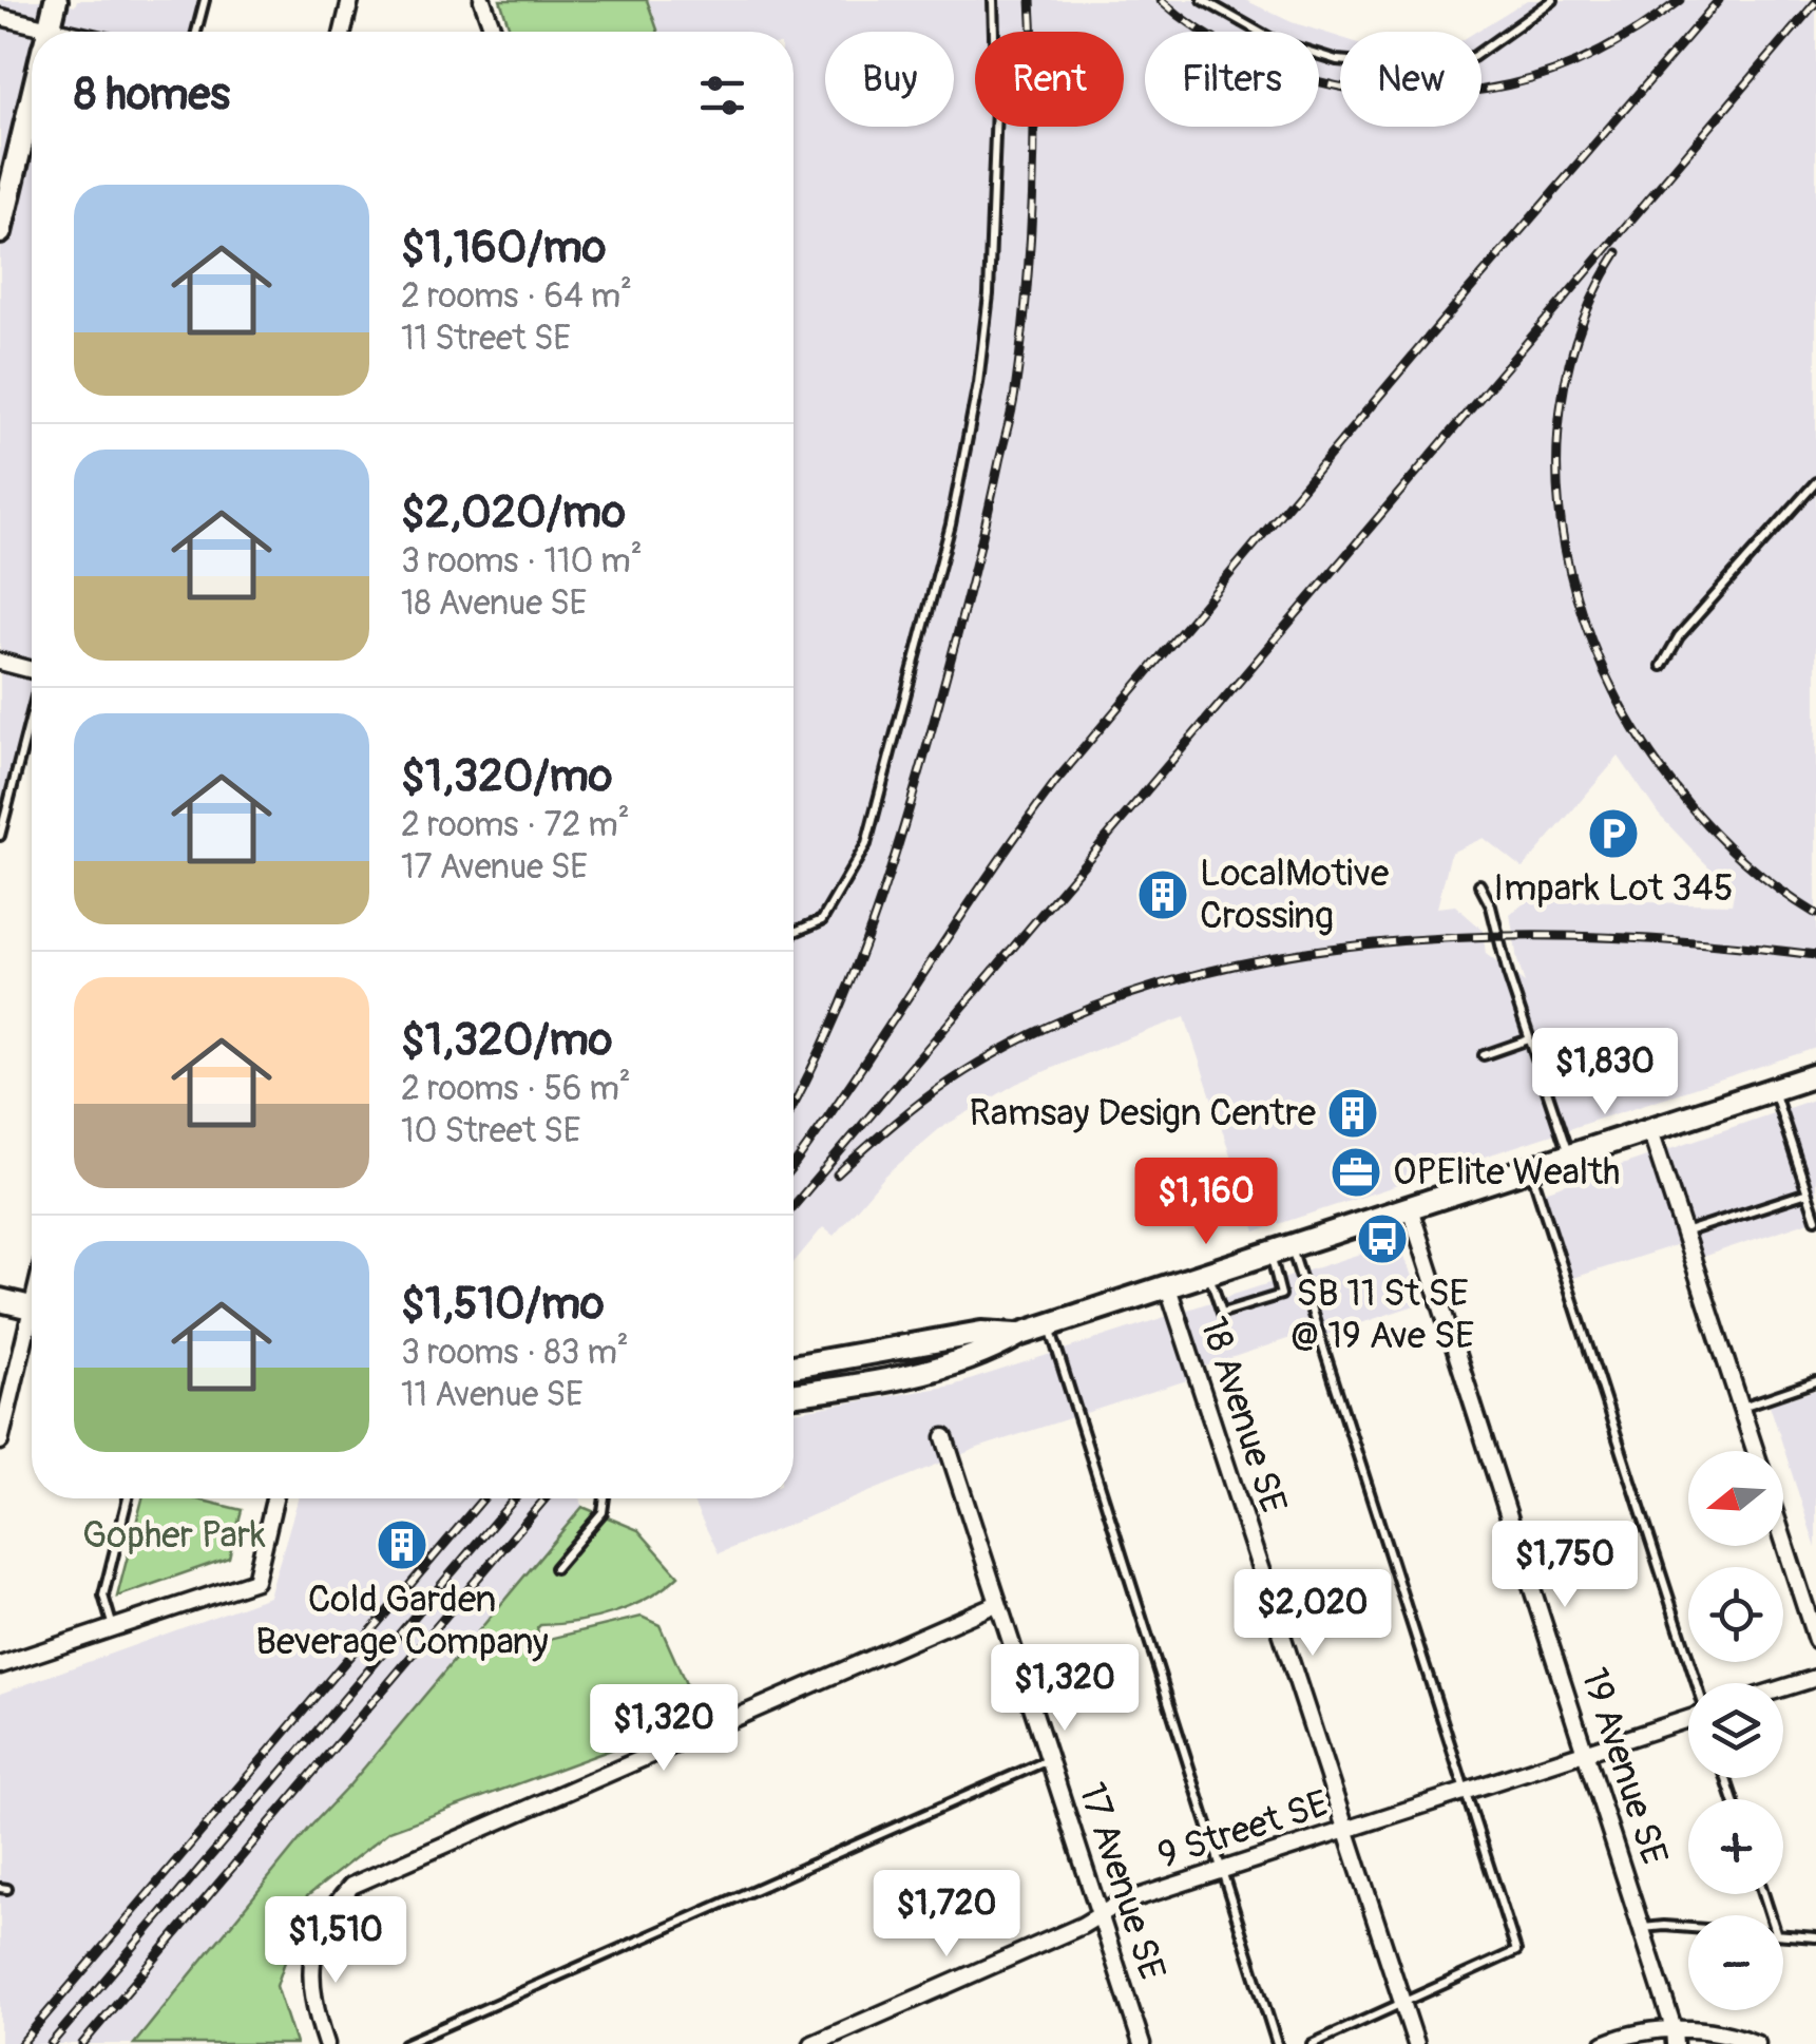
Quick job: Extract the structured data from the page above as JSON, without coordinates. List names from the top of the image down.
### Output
{
  "streets": {
    "street": [
      "18 Avenue SE",
      "19 Avenue SE",
      "9 Street SE",
      "17 Avenue SE"
    ]
  },
  "crossings": [
    ["18 Avenue SE", "9 Street SE"],
    ["19 Avenue SE", "9 Street SE"],
    ["9 Street SE", "17 Avenue SE"]
  ],
  "parks": ["Gopher Park"],
  "places": {
    "parking": ["Impark Lot 345"],
    "building": ["LocalMotive Crossing", "Ramsay Design Centre", "Cold Garden Beverage Company"],
    "office": ["OPElite Wealth"],
    "bus stop": ["SB 11 St SE @ 19 Ave SE"]
  },
  "north": "left",
  "page": {
    "chip": [
      "Buy",
      "Rent",
      "Filters",
      "New"
    ],
    "heading": "8 homes",
    "list": [
      {
        "name": "$1,160/mo",
        "note": "2 rooms · 64 m² · 11 Street SE"
      },
      {
        "name": "$2,020/mo",
        "note": "3 rooms · 110 m² · 18 Avenue SE"
      },
      {
        "name": "$1,320/mo",
        "note": "2 rooms · 72 m² · 17 Avenue SE"
      },
      {
        "name": "$1,320/mo",
        "note": "2 rooms · 56 m² · 10 Street SE"
      },
      {
        "name": "$1,510/mo",
        "note": "3 rooms · 83 m² · 11 Avenue SE"
      }
    ],
    "price": [
      "$1,830",
      "$1,160",
      "$1,750",
      "$2,020",
      "$1,320",
      "$1,320",
      "$1,720",
      "$1,510"
    ],
    "map_buttons": ["+", "−"]
  }
}
